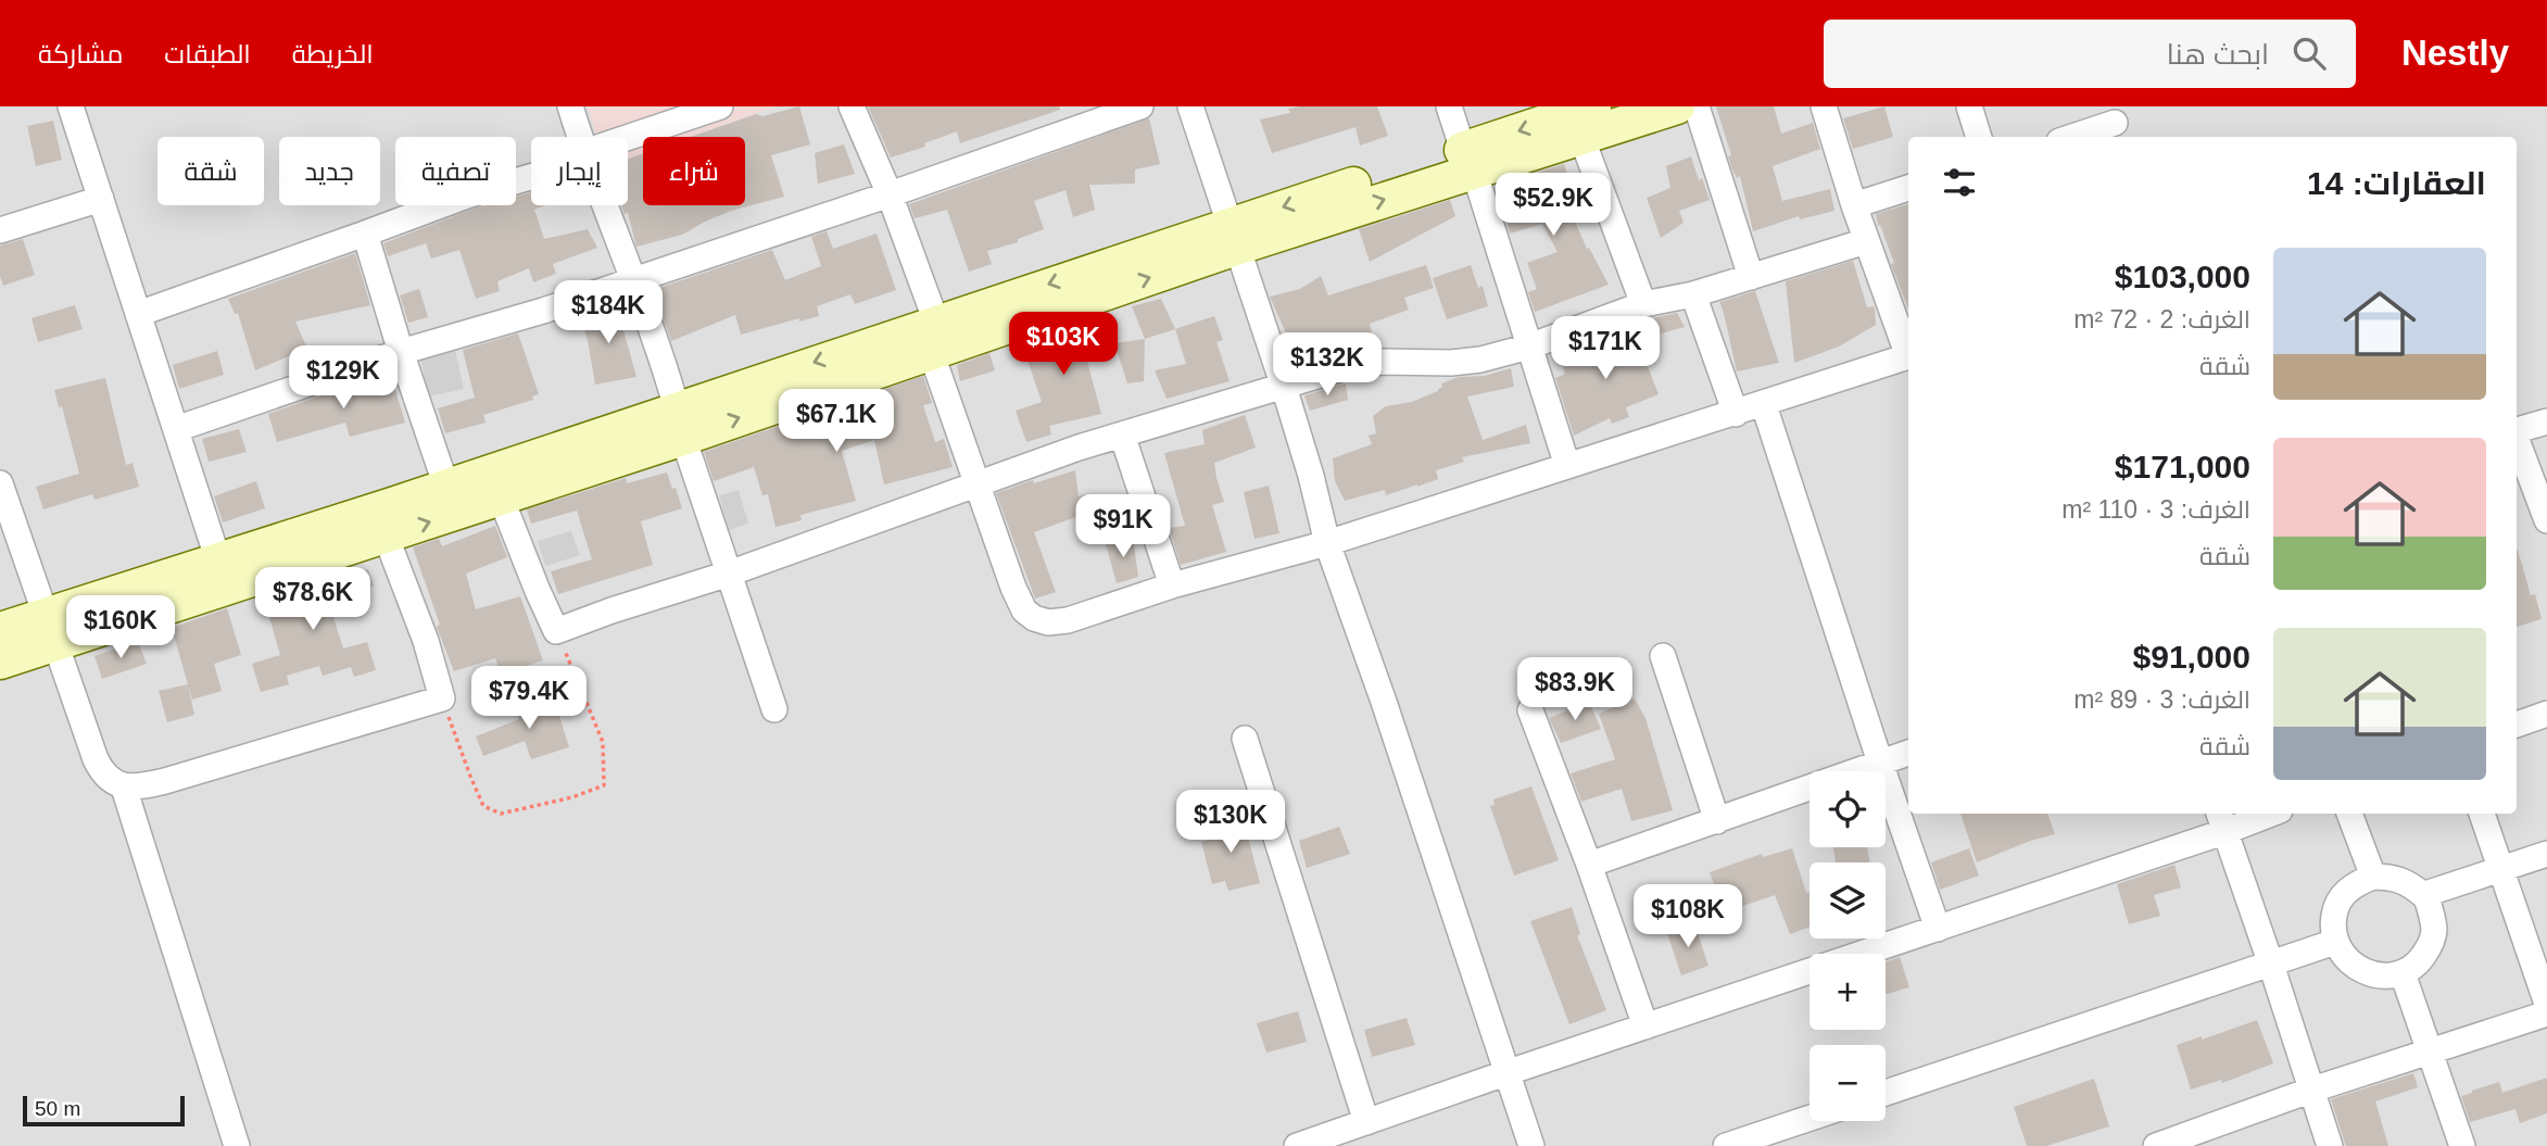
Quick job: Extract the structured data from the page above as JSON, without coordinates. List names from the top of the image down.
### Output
{
  "scale_bar": "50 m",
  "page": {
    "header": "Nestly",
    "search": "ابحث هنا",
    "nav": ["الخريطة", "الطبقات", "مشاركة"],
    "chip": [
      "شراء",
      "إيجار",
      "تصفية",
      "جديد",
      "شقة"
    ],
    "heading": "العقارات: 14",
    "price": [
      "$52.9K",
      "$184K",
      "$103K",
      "$171K",
      "$132K",
      "$129K",
      "$67.1K",
      "$91K",
      "$78.6K",
      "$160K",
      "$83.9K",
      "$79.4K",
      "$130K",
      "$108K"
    ],
    "list": [
      {
        "name": "$103,000",
        "note": "الغرف: 2 · 72 m² · شقة"
      },
      {
        "name": "$171,000",
        "note": "الغرف: 3 · 110 m² · شقة"
      },
      {
        "name": "$91,000",
        "note": "الغرف: 3 · 89 m² · شقة"
      }
    ],
    "map_buttons": ["+", "−"],
    "scale": "50 m"
  }
}
